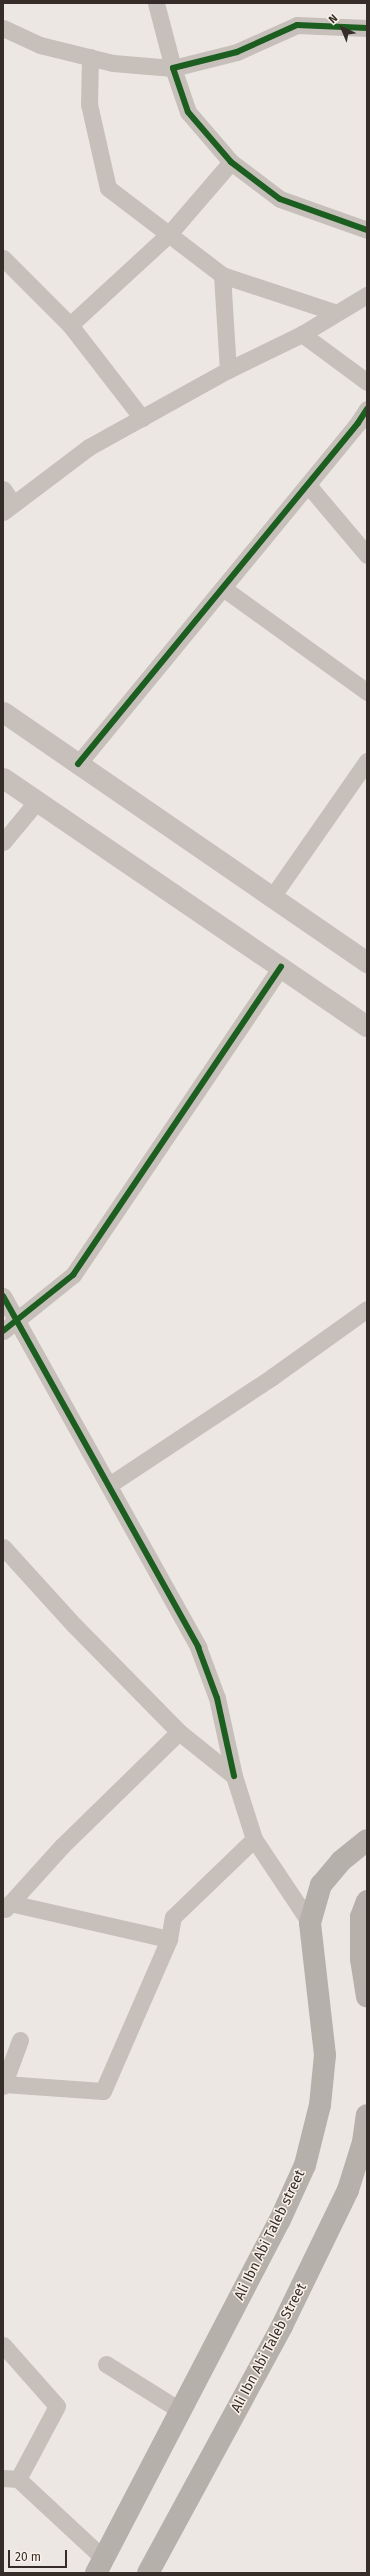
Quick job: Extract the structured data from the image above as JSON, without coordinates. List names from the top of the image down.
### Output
{
  "streets": {
    "main road": ["Ali Ibn Abi Taleb street", "Ali Ibn Abi Taleb Street"]
  },
  "scale_bar": "20 m",
  "north": "top left"
}
